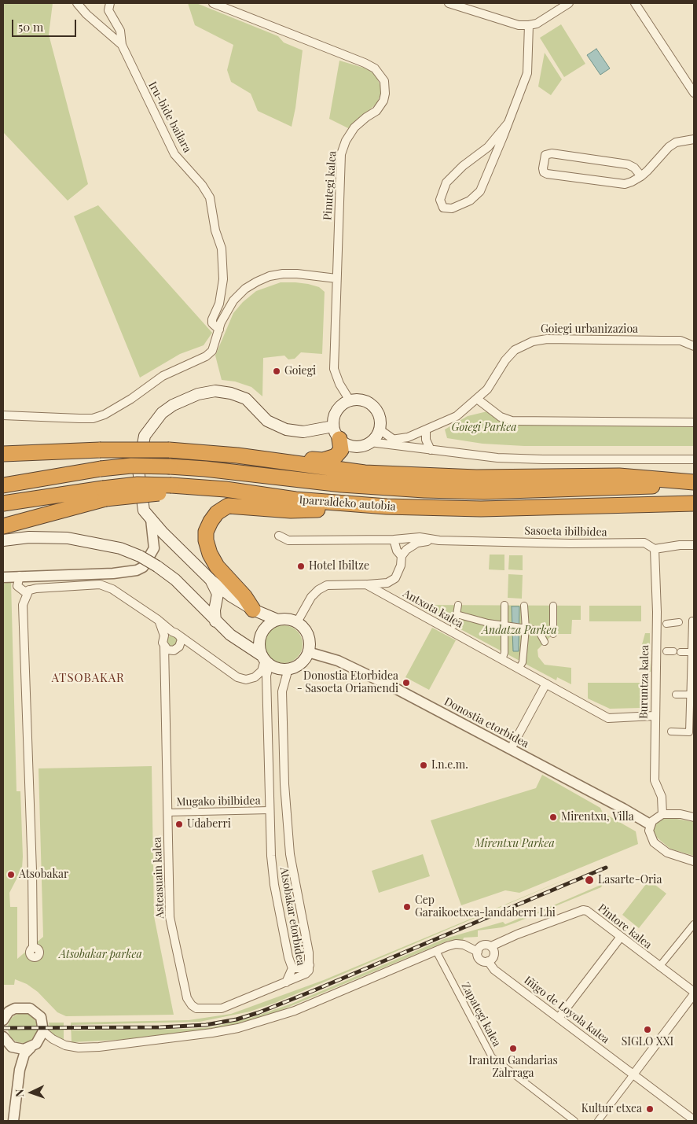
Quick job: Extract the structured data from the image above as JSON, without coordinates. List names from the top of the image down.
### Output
{
  "streets": {
    "highway": ["Iparraldeko autobia"],
    "street": [
      "Iru-bide bailara",
      "Pinutegi kalea",
      "Goiegi urbanizazioa",
      "Sasoeta ibilbidea",
      "Antxota kalea",
      "Buruntza kalea",
      "Donostia etorbidea",
      "Mugako ibilbidea",
      "Asteasuain kalea",
      "Atsobakar etorbidea",
      "Pintore kalea",
      "Iñigo de Loyola kalea",
      "Zapategi kalea"
    ]
  },
  "crossings": [
    ["Iru-bide bailara", "Pinutegi kalea"],
    ["Sasoeta ibilbidea", "Antxota kalea"],
    ["Sasoeta ibilbidea", "Buruntza kalea"],
    ["Antxota kalea", "Buruntza kalea"],
    ["Antxota kalea", "Donostia etorbidea"],
    ["Antxota kalea", "Atsobakar etorbidea"],
    ["Donostia etorbidea", "Atsobakar etorbidea"],
    ["Mugako ibilbidea", "Asteasuain kalea"],
    ["Mugako ibilbidea", "Atsobakar etorbidea"],
    ["Asteasuain kalea", "Atsobakar etorbidea"],
    ["Pintore kalea", "Iñigo de Loyola kalea"]
  ],
  "districts": ["ATSOBAKAR"],
  "parks": [
    "Goiegi Parkea",
    "Andatza Parkea",
    "Mirentxu Parkea",
    "Atsobakar parkea"
  ],
  "places": [
    "Goiegi",
    "Hotel Ibiltze",
    "Donostia Etorbidea - Sasoeta Oriamendi",
    "I.n.e.m.",
    "Mirentxu, Villa",
    "Udaberri",
    "Atsobakar",
    "Lasarte-Oria",
    "Cep Garaikoetxea-landaberri Lhi",
    "SIGLO XXI",
    "Irantzu Gandarias Zalrraga",
    "Kultur etxea"
  ],
  "scale_bar": "50 m",
  "north": "left"
}
